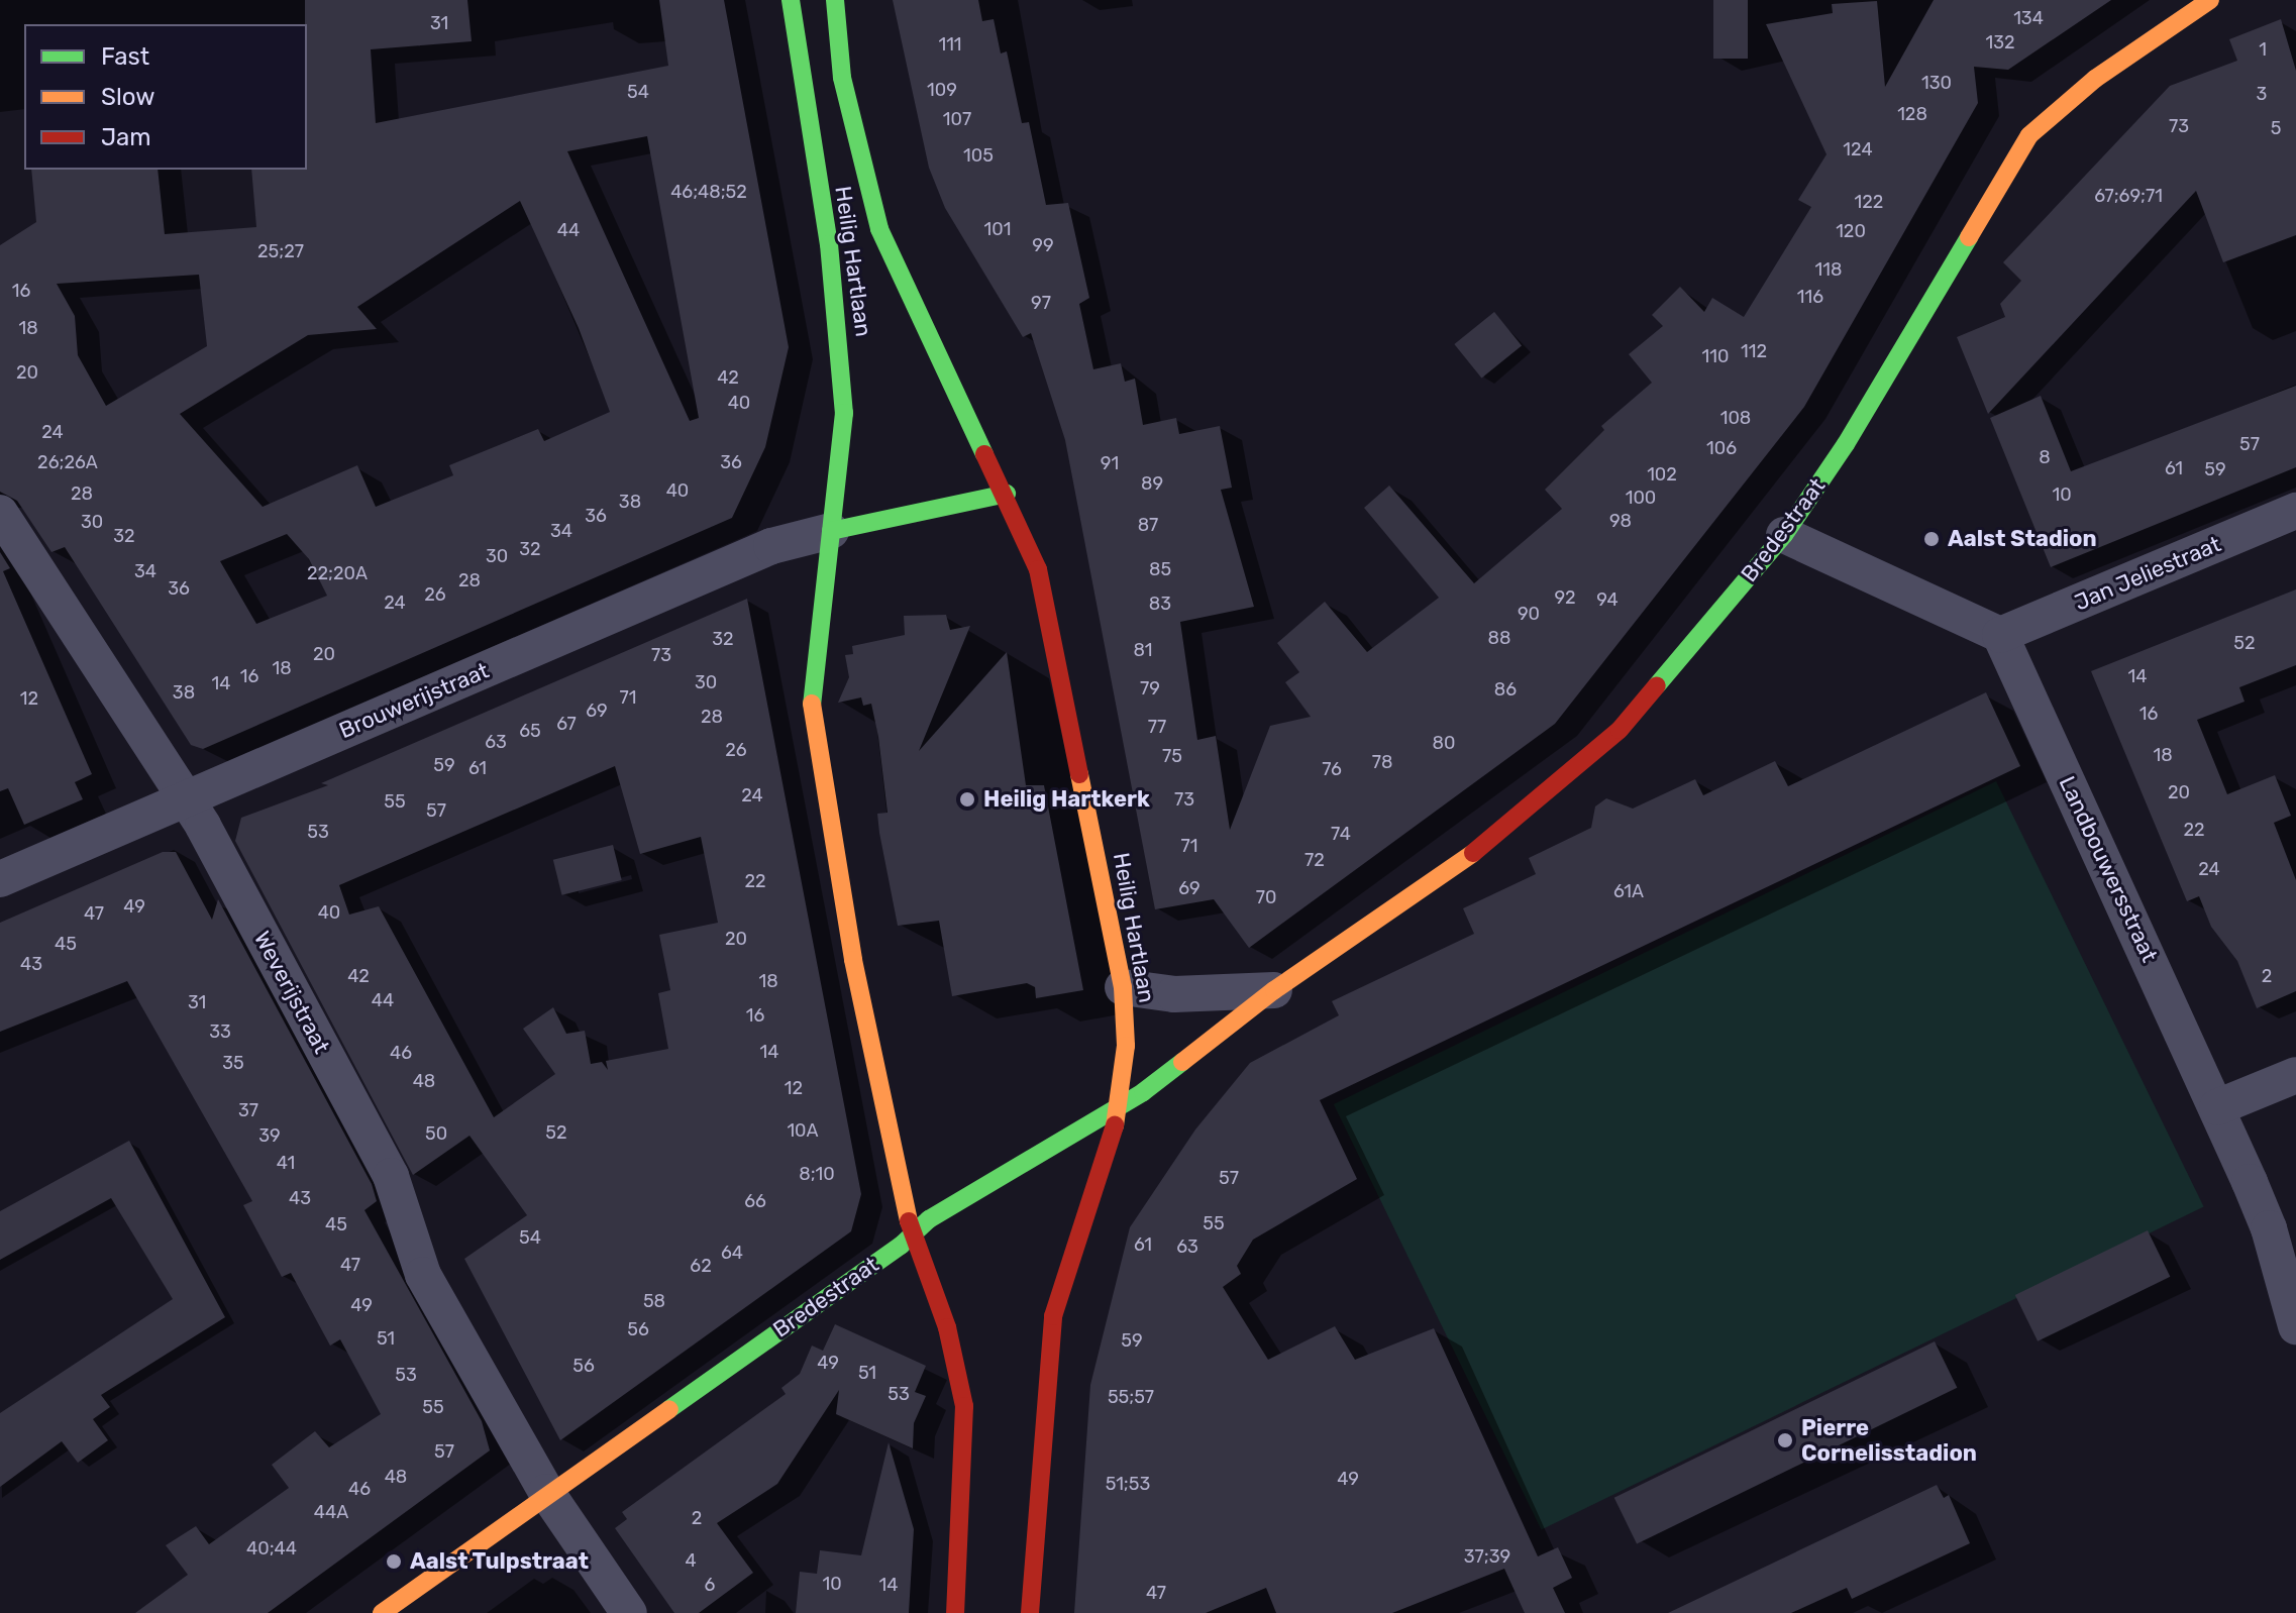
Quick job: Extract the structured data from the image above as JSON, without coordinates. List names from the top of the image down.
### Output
{
  "streets": {
    "main road": ["Heilig Hartlaan", "Bredestraat"],
    "street": [
      "Jan Jeliestraat",
      "Brouwerijstraat",
      "Landbouwersstraat",
      "Weverijstraat"
    ]
  },
  "crossings": [
    ["Heilig Hartlaan", "Bredestraat"],
    ["Heilig Hartlaan", "Brouwerijstraat"],
    ["Bredestraat", "Weverijstraat"],
    ["Jan Jeliestraat", "Landbouwersstraat"],
    ["Brouwerijstraat", "Weverijstraat"]
  ],
  "places": [
    "Aalst Stadion",
    "Heilig Hartkerk",
    "Pierre Cornelisstadion",
    "Aalst Tulpstraat"
  ],
  "house_numbers": [
    "134",
    "31",
    "132",
    "111",
    "1",
    "130",
    "109",
    "54",
    "3",
    "128",
    "107",
    "73",
    "5",
    "124",
    "105",
    "46;48;52",
    "67;69;71",
    "122",
    "101",
    "44",
    "120",
    "99",
    "25;27",
    "118",
    "16",
    "116",
    "97",
    "18",
    "112",
    "110",
    "20",
    "42",
    "40",
    "108",
    "24",
    "57",
    "106",
    "8",
    "26;26A",
    "36",
    "91",
    "61",
    "59",
    "102",
    "89",
    "40",
    "28",
    "10",
    "100",
    "38",
    "36",
    "98",
    "30",
    "87",
    "34",
    "32",
    "32",
    "30",
    "85",
    "34",
    "22;20A",
    "28",
    "36",
    "26",
    "92",
    "94",
    "24",
    "83",
    "90",
    "88",
    "32",
    "52",
    "81",
    "20",
    "73",
    "18",
    "16",
    "14",
    "30",
    "14",
    "79",
    "86",
    "38",
    "71",
    "12",
    "69",
    "16",
    "28",
    "67",
    "77",
    "65",
    "63",
    "80",
    "26",
    "18",
    "75",
    "78",
    "59",
    "61",
    "76",
    "20",
    "24",
    "73",
    "55",
    "57",
    "22",
    "53",
    "74",
    "71",
    "72",
    "24",
    "22",
    "69",
    "61A",
    "70",
    "49",
    "40",
    "47",
    "20",
    "45",
    "43",
    "42",
    "2",
    "18",
    "44",
    "31",
    "16",
    "33",
    "14",
    "46",
    "35",
    "48",
    "12",
    "37",
    "10A",
    "52",
    "50",
    "39",
    "41",
    "8;10",
    "57",
    "43",
    "66",
    "55",
    "45",
    "54",
    "61",
    "63",
    "64",
    "47",
    "62",
    "58",
    "49",
    "56",
    "51",
    "59",
    "49",
    "56",
    "51",
    "53",
    "53",
    "55;57",
    "55",
    "57",
    "48",
    "49",
    "51;53",
    "46",
    "44A",
    "2",
    "40;44",
    "37;39",
    "4",
    "10",
    "6",
    "14",
    "47"
  ],
  "legend": ["Fast", "Slow", "Jam"]
}
